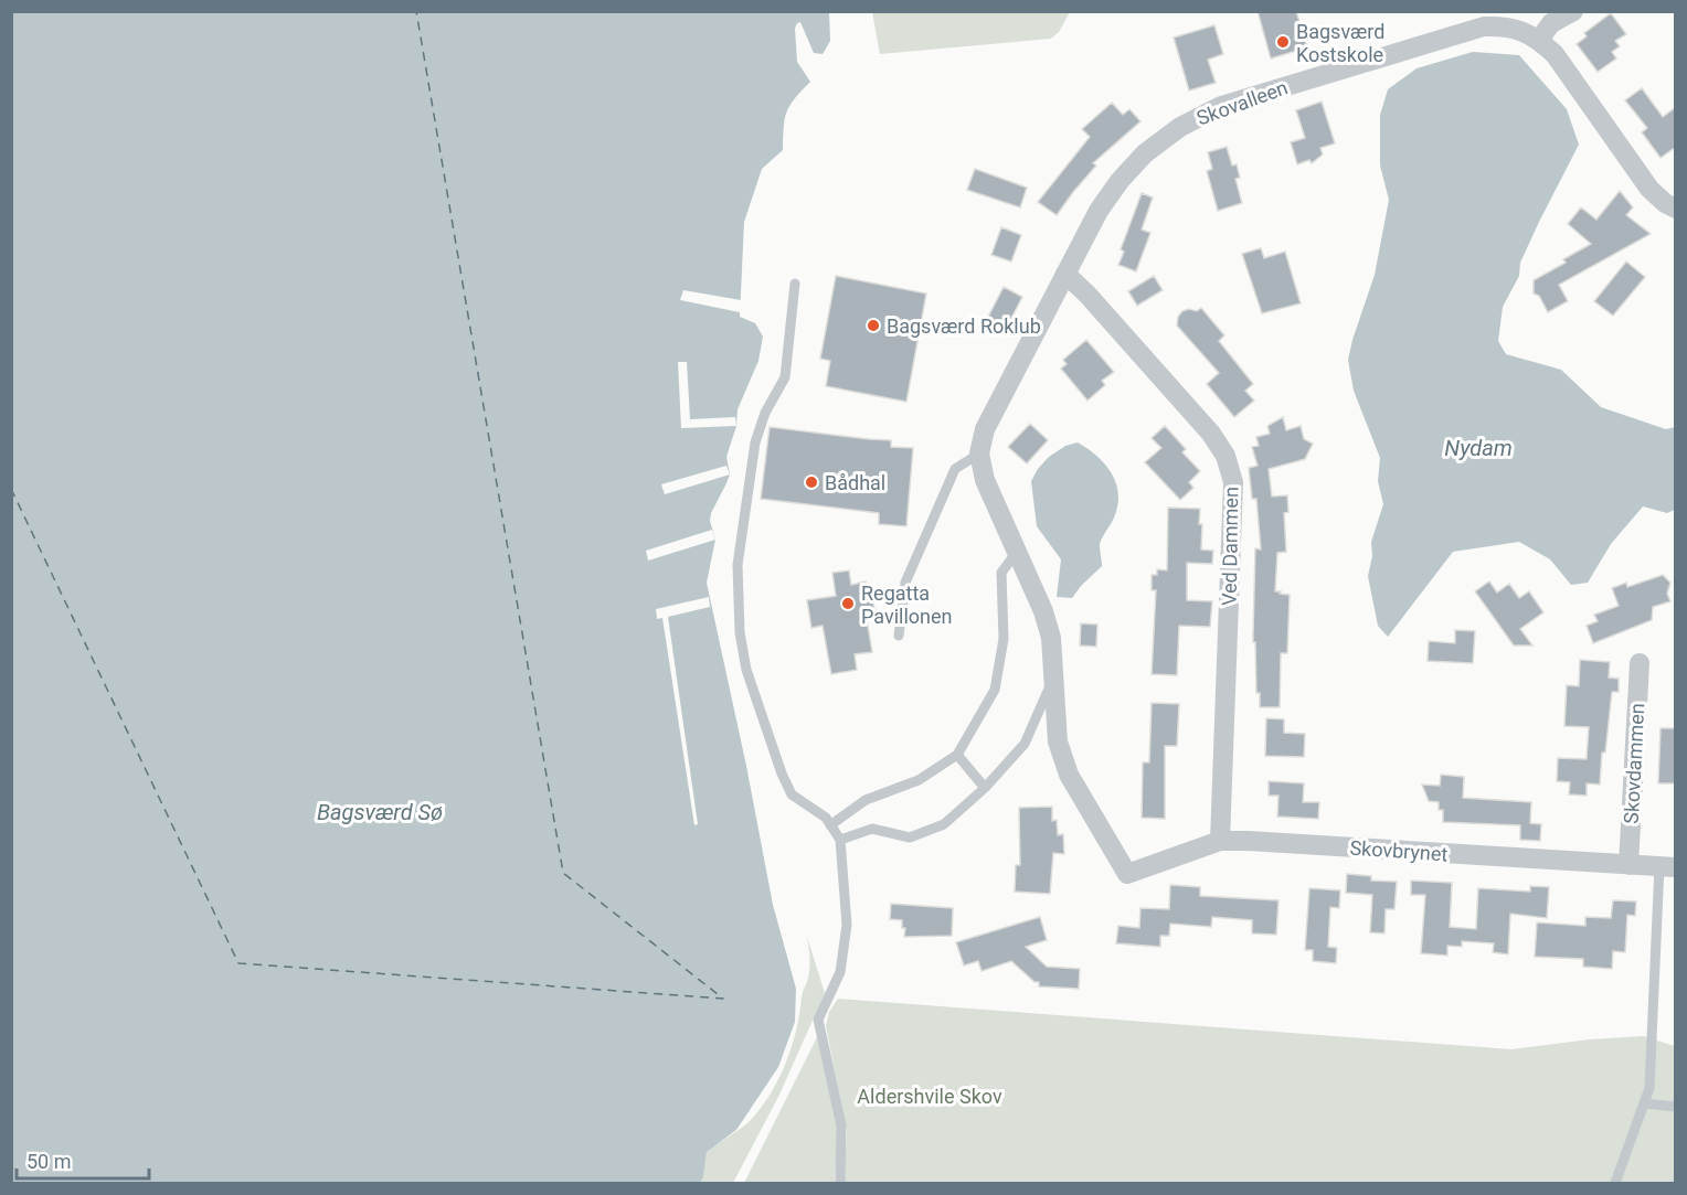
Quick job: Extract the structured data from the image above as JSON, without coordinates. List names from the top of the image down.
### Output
{
  "streets": {
    "street": [
      "Skovalleen",
      "Ved Dammen",
      "Skovdammen",
      "Skovbrynet"
    ]
  },
  "crossings": [
    ["Skovalleen", "Ved Dammen"],
    ["Ved Dammen", "Skovbrynet"],
    ["Skovdammen", "Skovbrynet"]
  ],
  "water": ["Nydam", "Bagsværd Sø"],
  "parks": ["Aldershvile Skov"],
  "places": [
    "Bagsværd Kostskole",
    "Bagsværd Roklub",
    "Bådhal",
    "Regatta Pavillonen"
  ],
  "scale_bar": "50 m"
}
